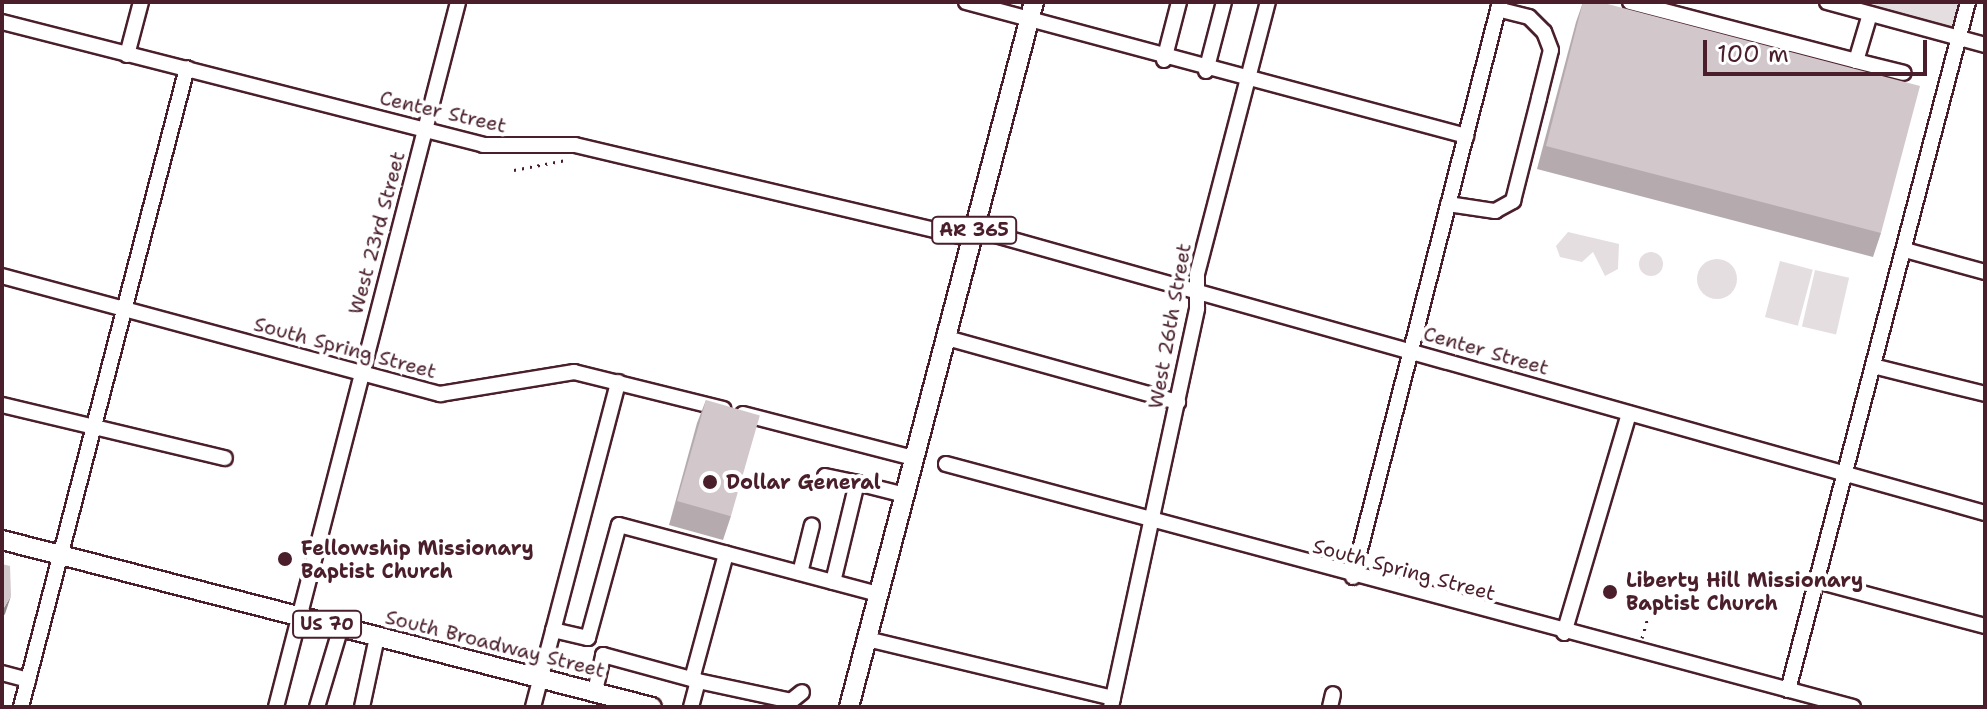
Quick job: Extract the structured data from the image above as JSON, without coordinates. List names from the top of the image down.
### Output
{
  "streets": {
    "main road": ["AR 365", "US 70", "South Broadway Street"],
    "street": [
      "Center Street",
      "West 23rd Street",
      "West 26th Street",
      "South Spring Street"
    ]
  },
  "crossings": [
    ["Center Street", "AR 365"],
    ["Center Street", "West 23rd Street"],
    ["Center Street", "West 26th Street"],
    ["AR 365", "South Spring Street"],
    ["West 23rd Street", "South Spring Street"],
    ["West 23rd Street", "South Broadway Street"],
    ["West 26th Street", "South Spring Street"]
  ],
  "places": ["Dollar General", "Fellowship Missionary Baptist Church", "Liberty Hill Missionary Baptist Church"],
  "scale_bar": "100 m"
}
